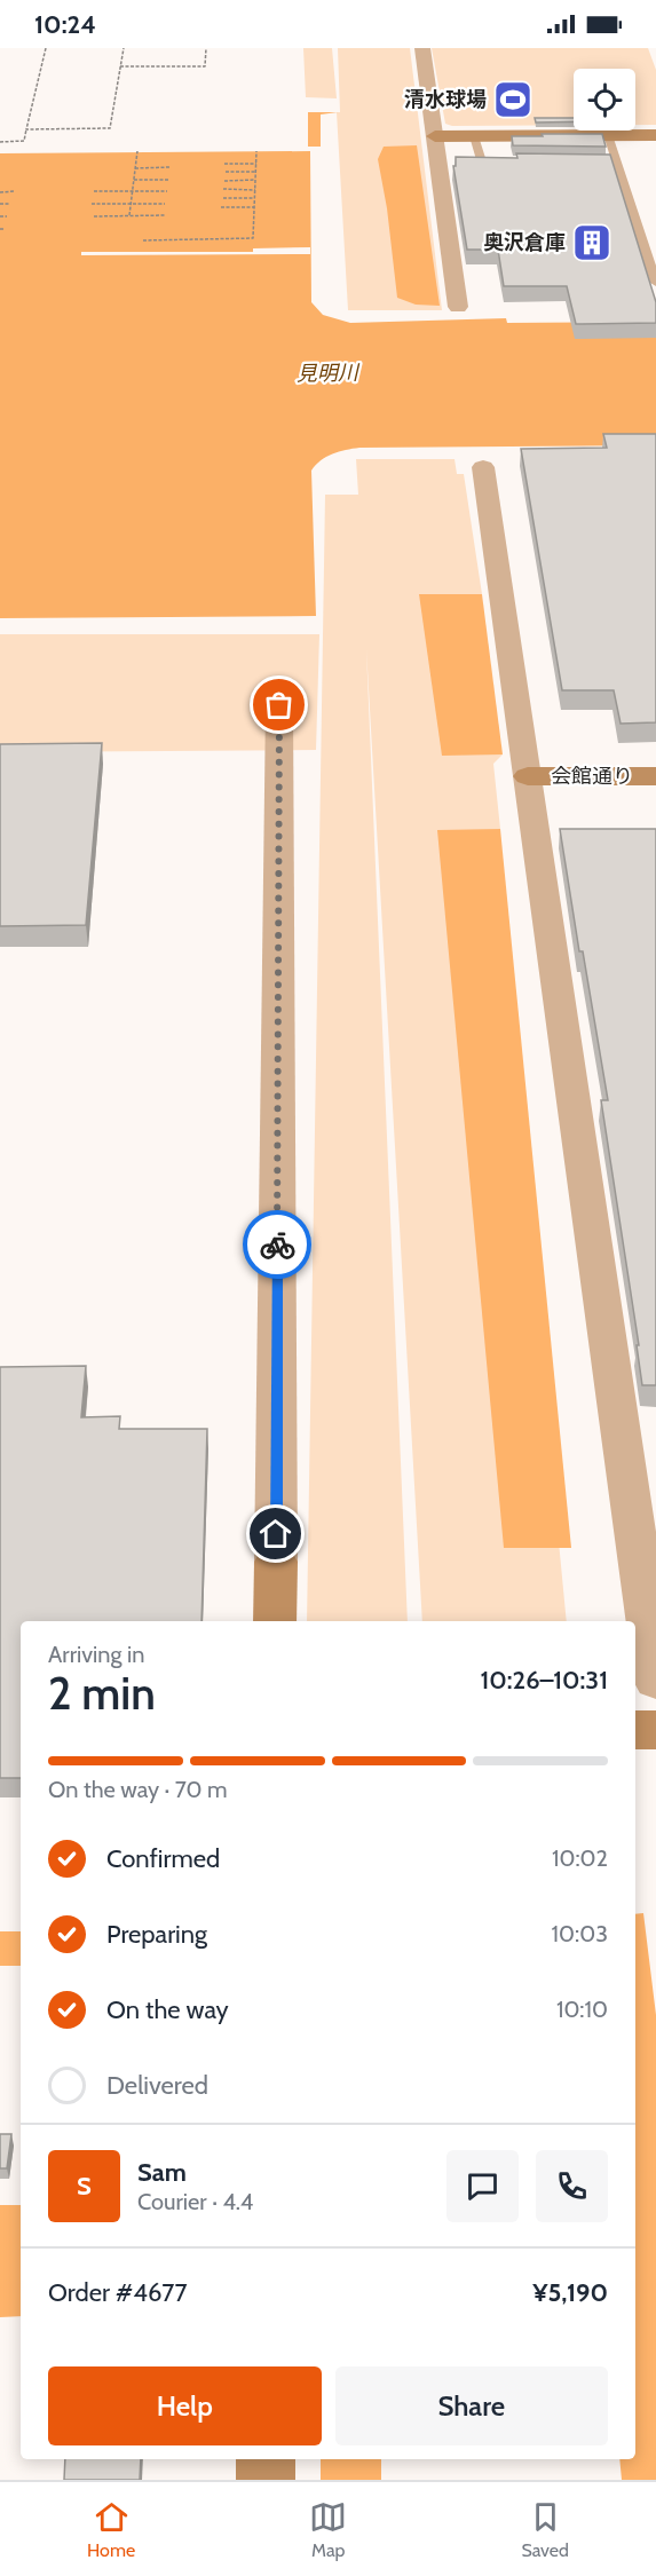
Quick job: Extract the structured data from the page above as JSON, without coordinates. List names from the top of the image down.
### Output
{
  "streets": {
    "street": ["会館通り"]
  },
  "water": ["見明川"],
  "places": {
    "sports": ["清水球場"],
    "building": ["奥沢倉庫"]
  },
  "page": {
    "status": "10:24",
    "heading": ["2 min", "Arriving in", "10:26–10:31"],
    "panel": [
      "Sam",
      "Courier · 4.4",
      "Order #4677",
      "¥5,190"
    ],
    "bar": "On the way · 70 m",
    "list": [
      ["Confirmed", "10:02"],
      ["Preparing", "10:03"],
      ["On the way", "10:10"],
      "Delivered"
    ],
    "round": "S",
    "buttons": ["Help", "Share"],
    "tabs": ["Home", "Map", "Saved"]
  }
}
